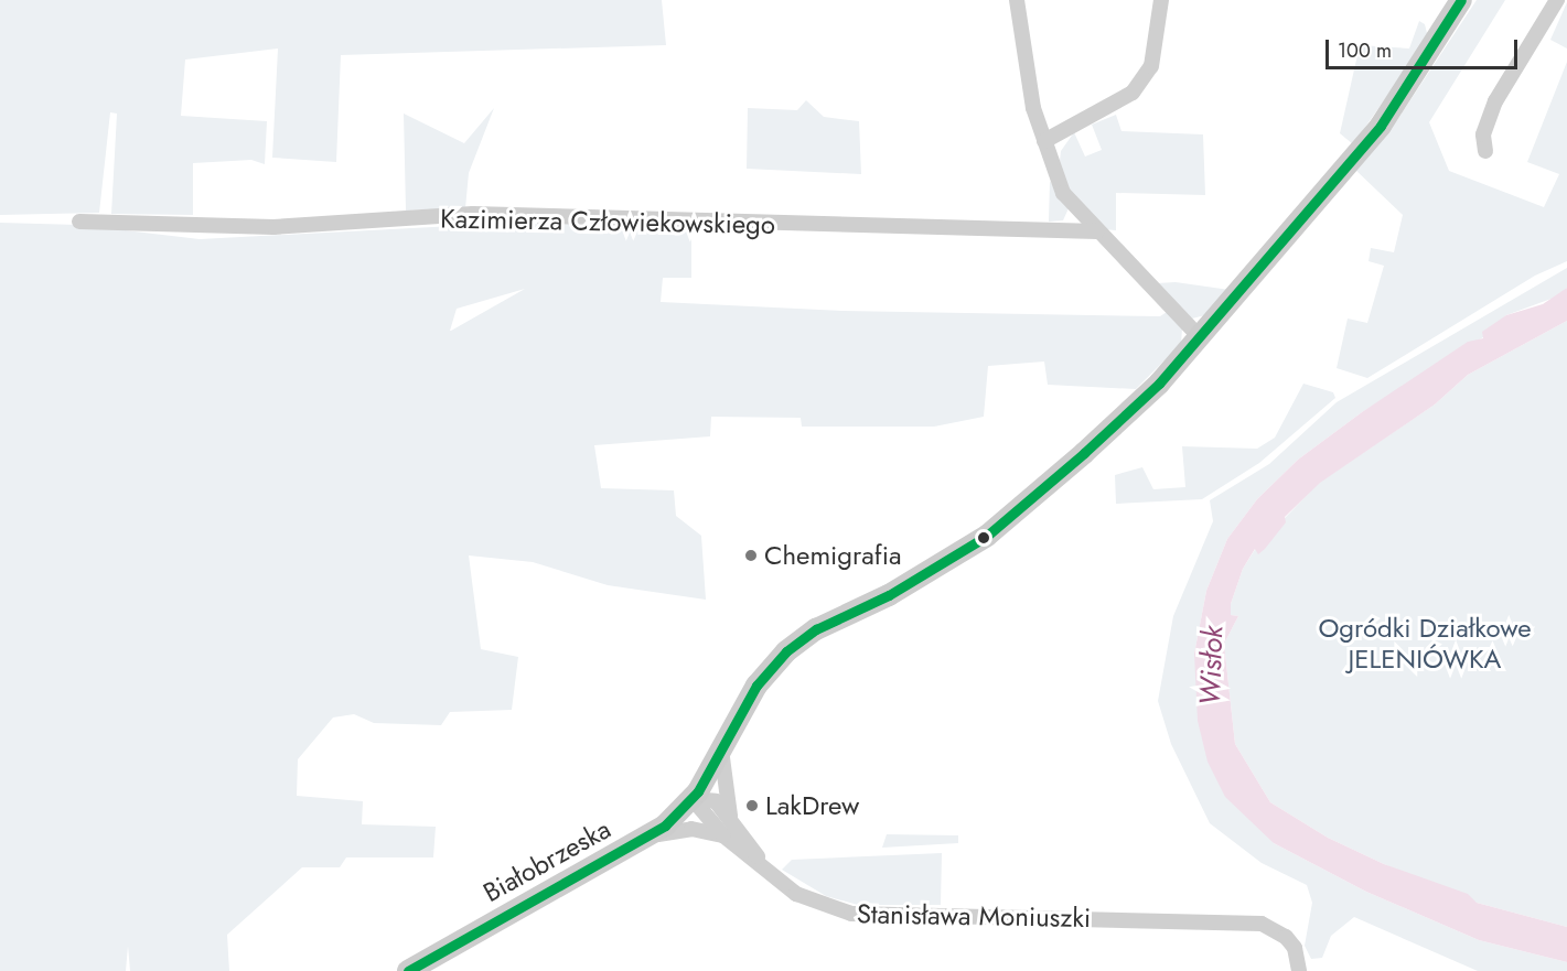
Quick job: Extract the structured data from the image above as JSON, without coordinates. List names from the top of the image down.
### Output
{
  "streets": {
    "street": ["Kazimierza Człowiekowskiego", "Białobrzeska", "Stanisława Moniuszki"]
  },
  "crossings": [
    ["Białobrzeska", "Stanisława Moniuszki"]
  ],
  "water": ["Wisłok"],
  "parks": ["Ogródki Działkowe JELENIÓWKA"],
  "places": ["Chemigrafia", "LakDrew"],
  "scale_bar": "100 m"
}
